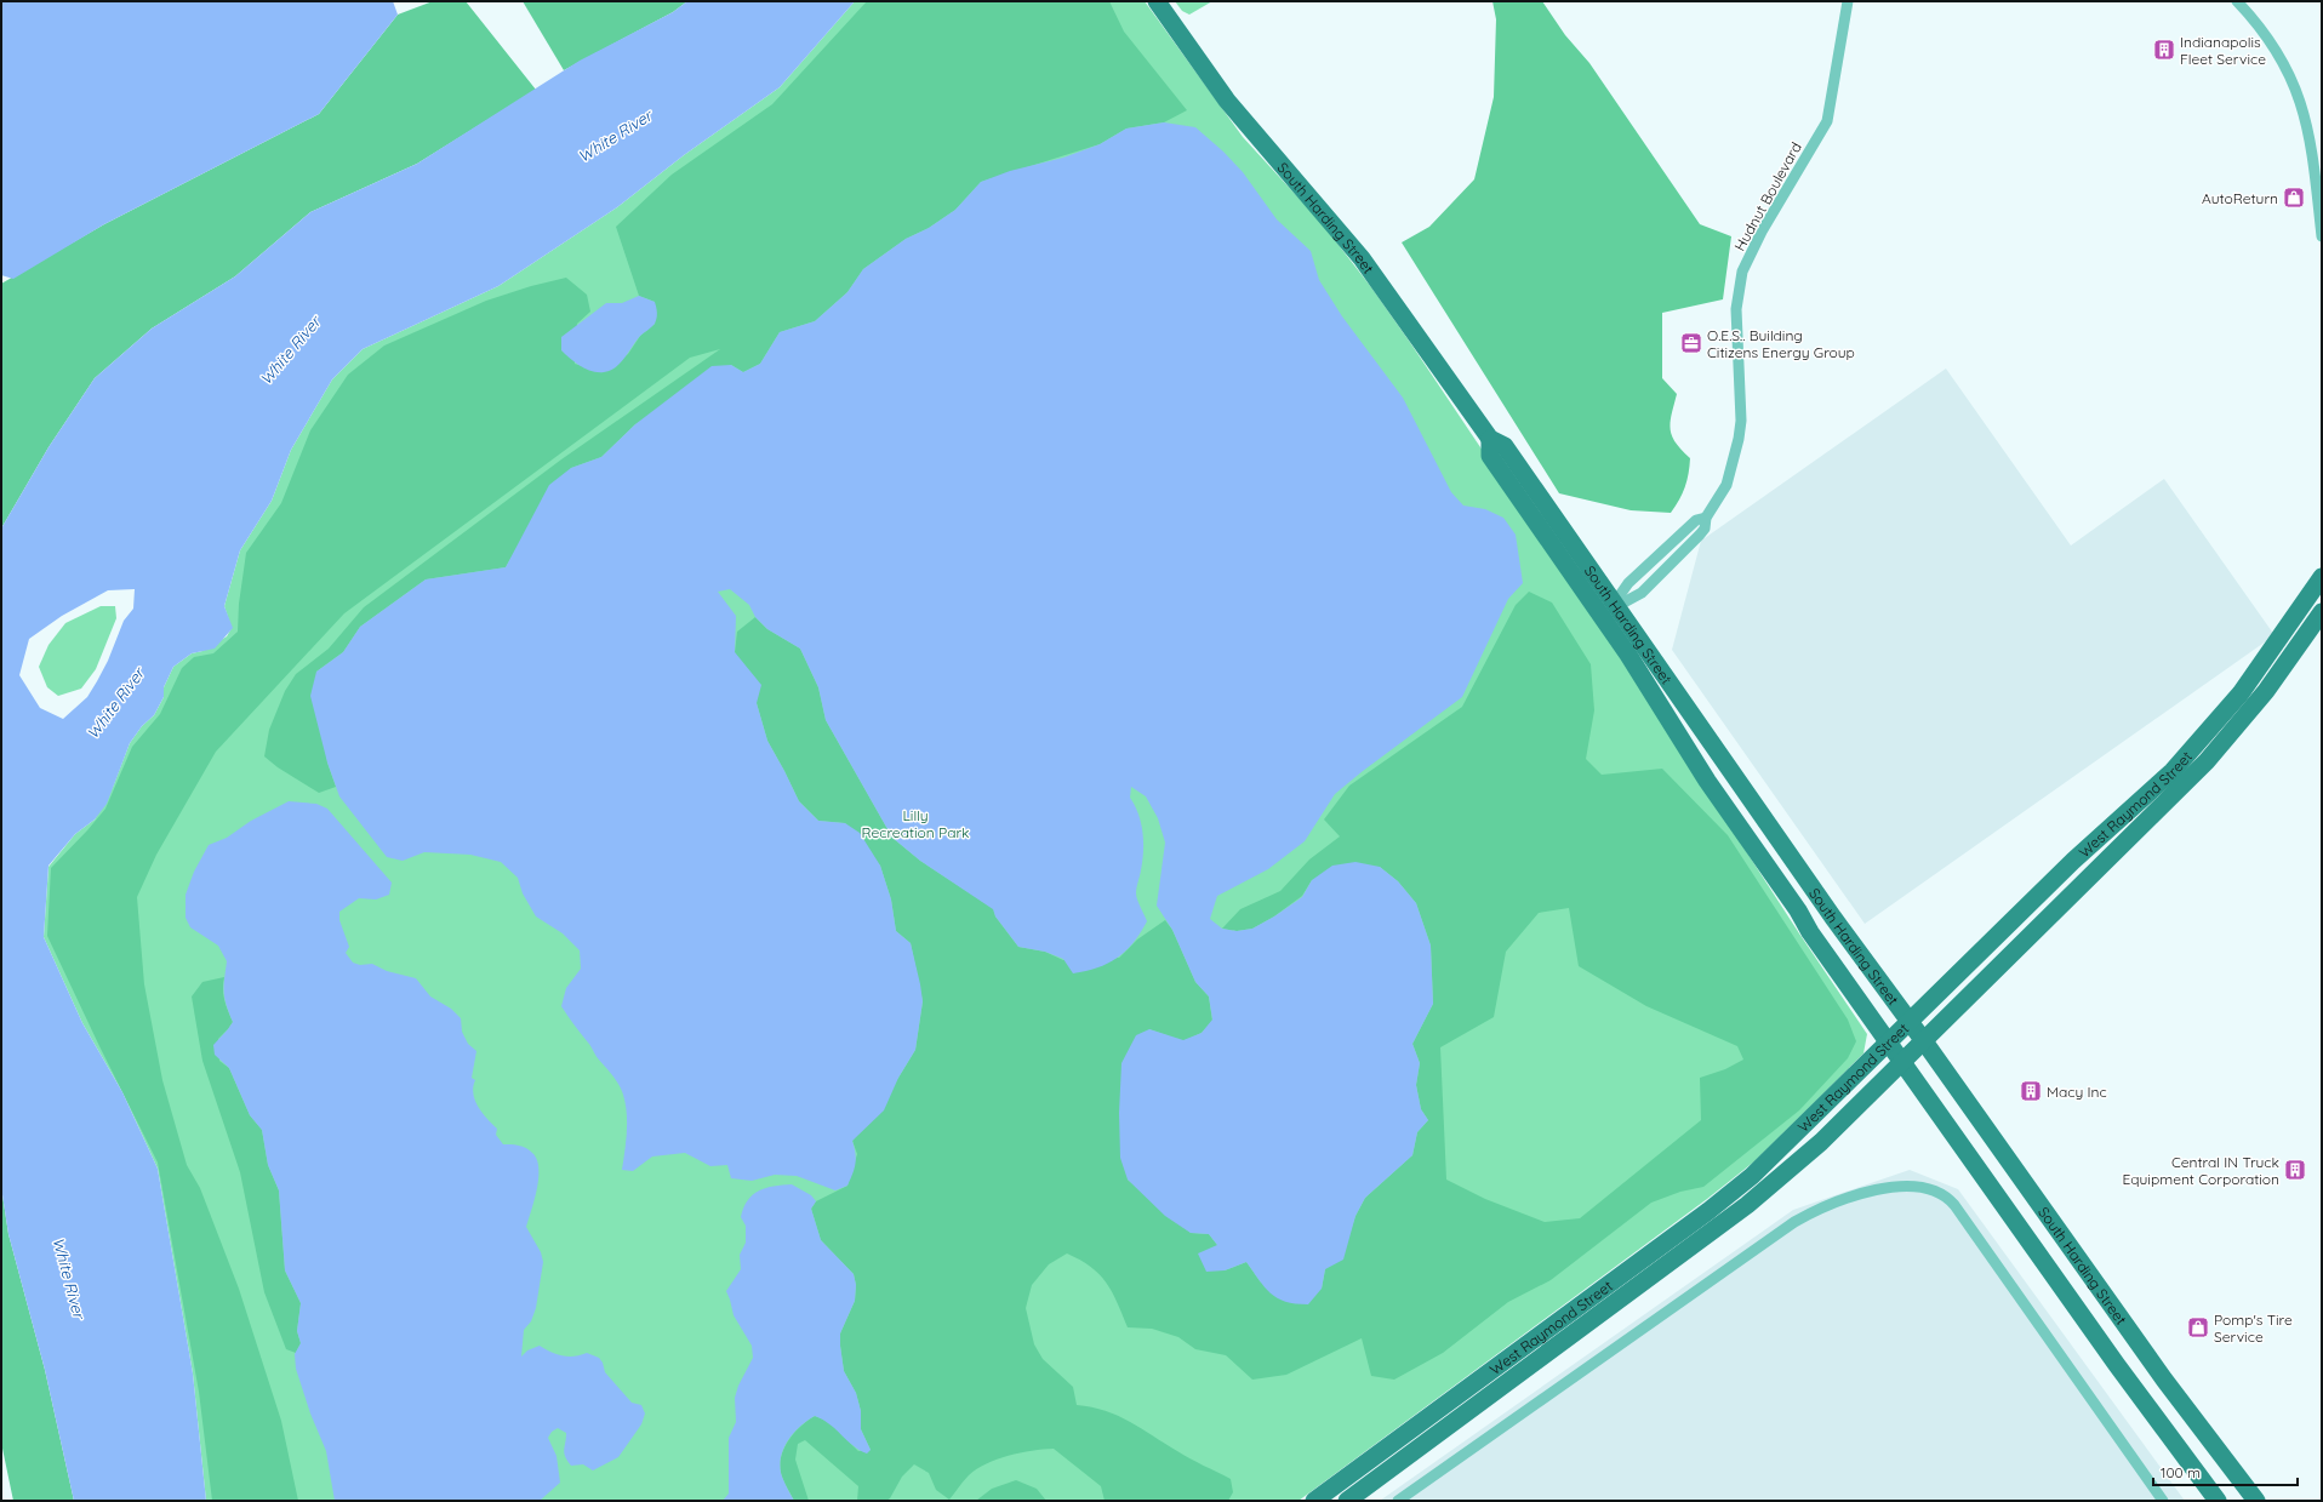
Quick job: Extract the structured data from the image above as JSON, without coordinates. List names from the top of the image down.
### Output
{
  "streets": {
    "main road": ["South Harding Street", "West Raymond Street"],
    "street": ["Hudnut Boulevard"]
  },
  "crossings": [
    ["Hudnut Boulevard", "South Harding Street"],
    ["South Harding Street", "West Raymond Street"]
  ],
  "water": ["White River"],
  "parks": ["Lilly Recreation Park"],
  "places": {
    "building": ["Indianapolis Fleet Service", "Macy Inc", "Central IN Truck Equipment Corporation"],
    "shop": ["AutoReturn", "Pomp's Tire Service"],
    "office": ["O.E.S.. Building Citizens Energy Group"]
  },
  "scale_bar": "100 m"
}
